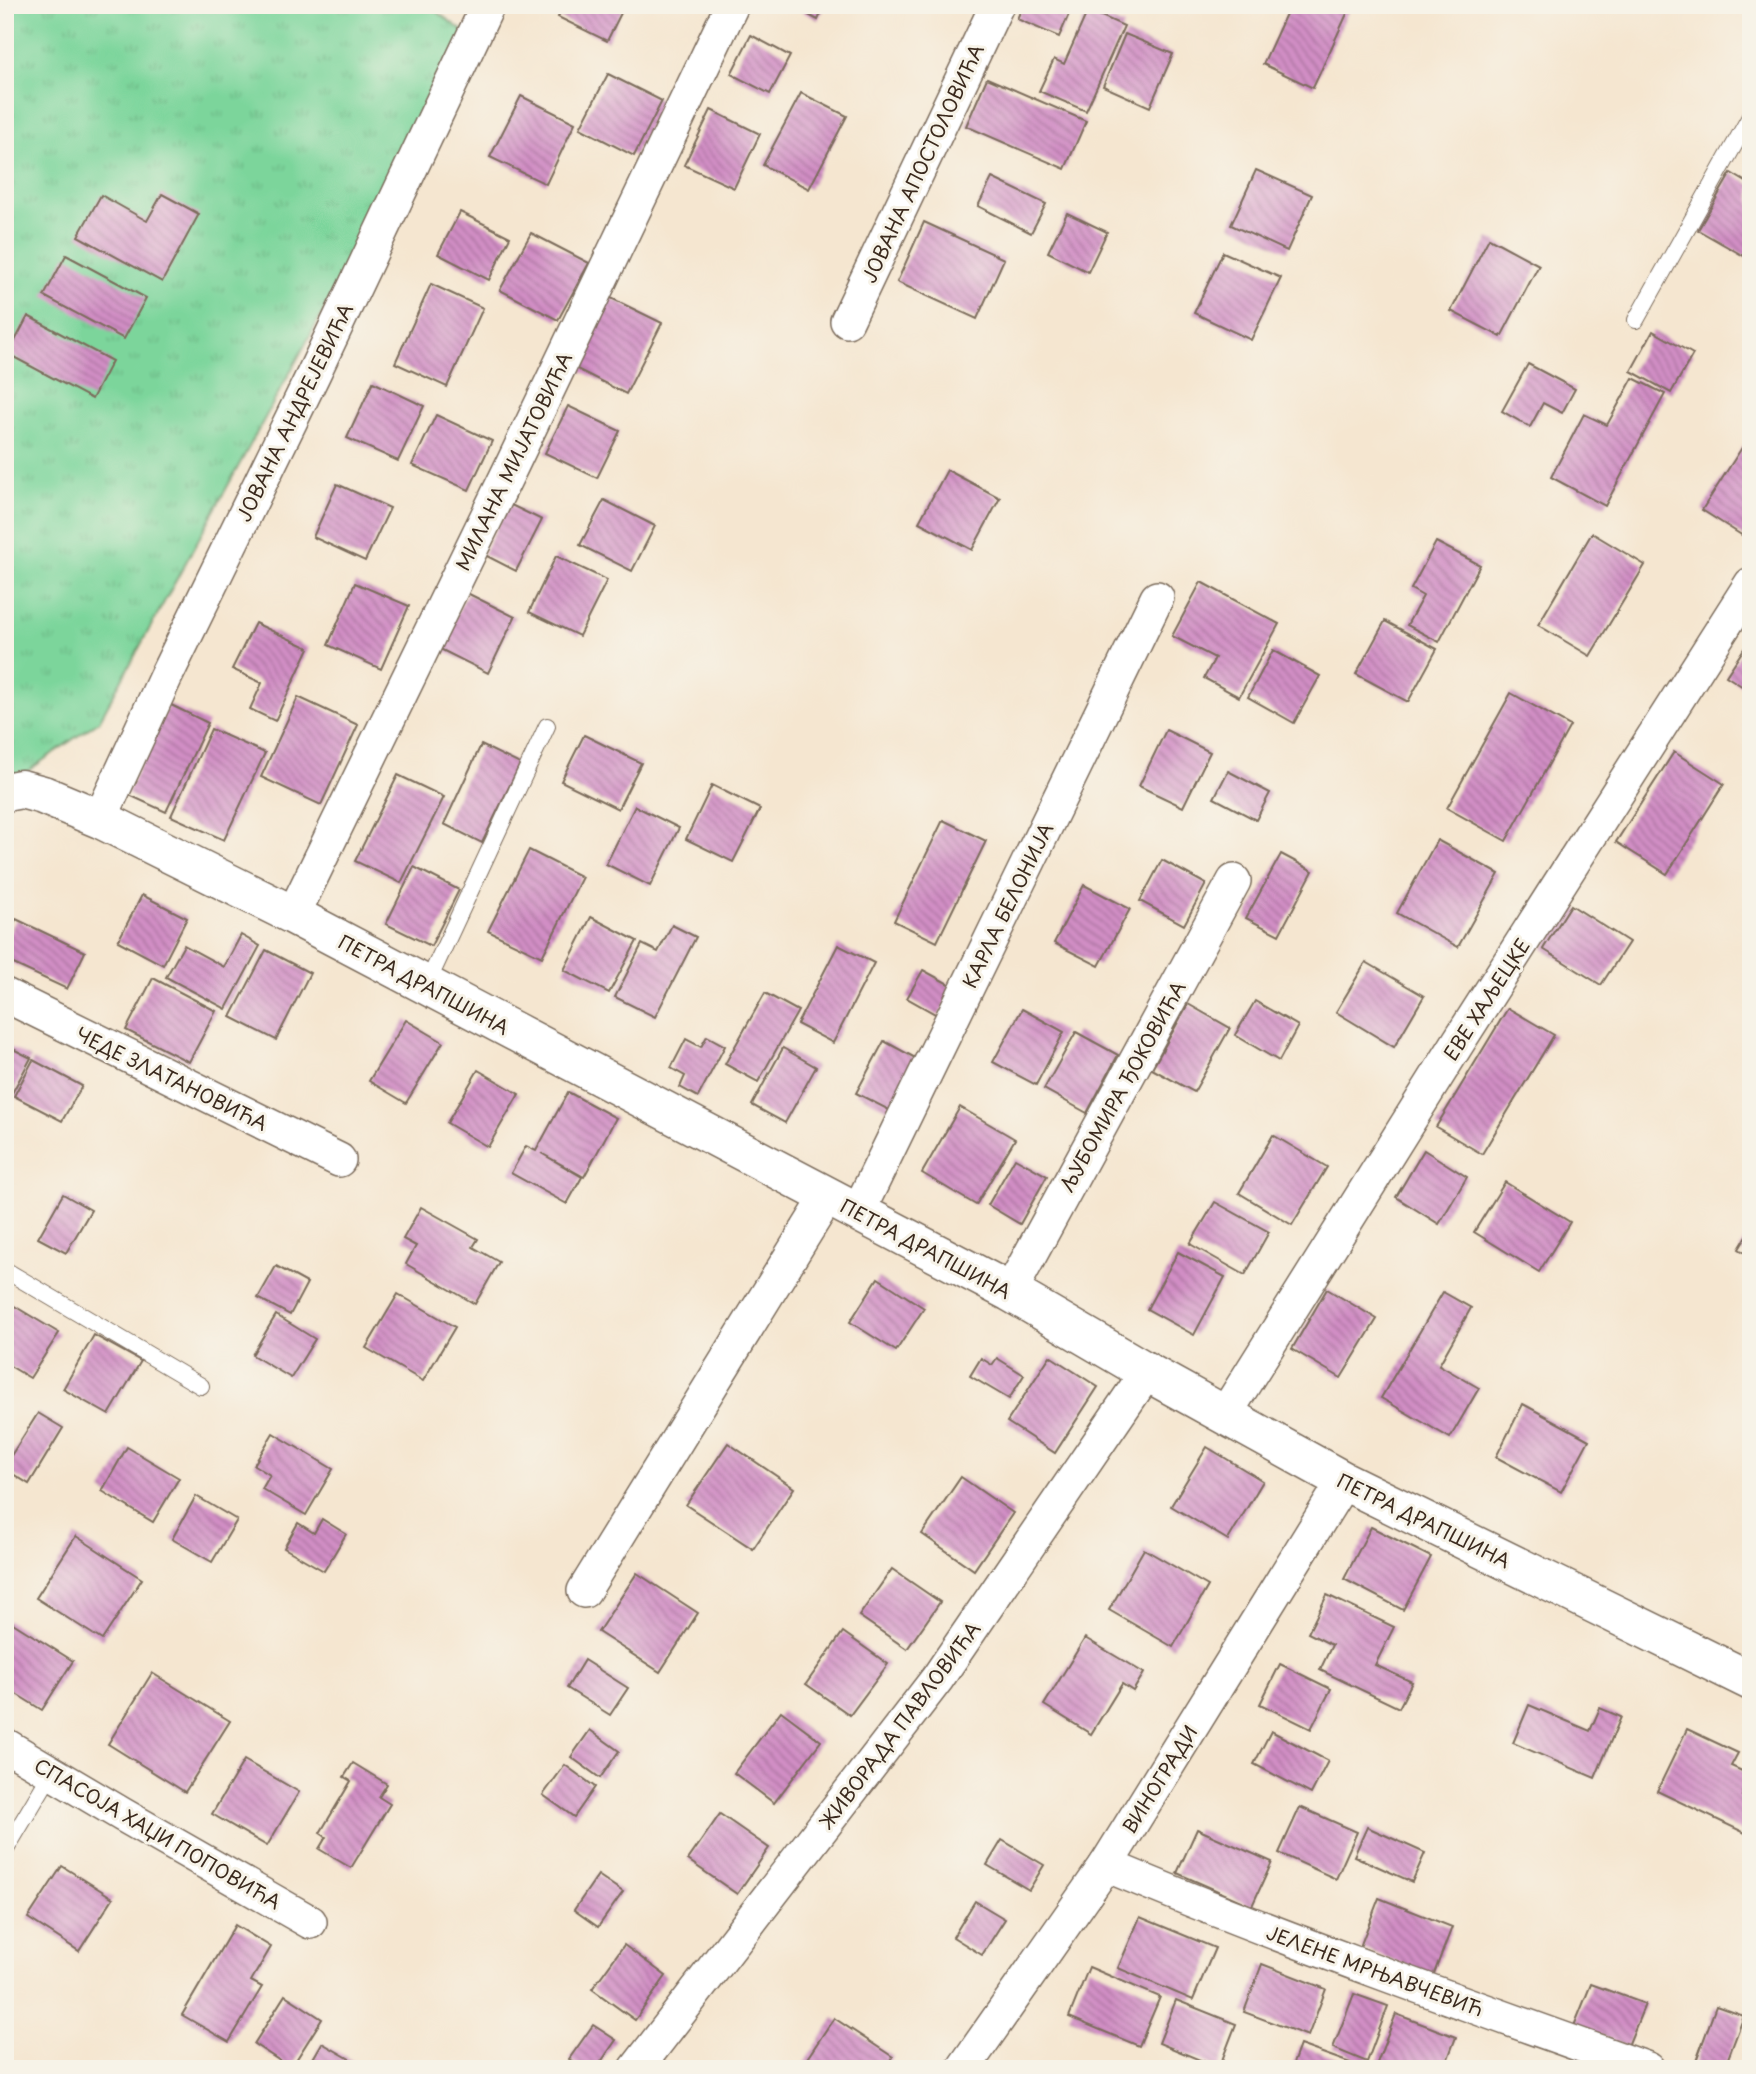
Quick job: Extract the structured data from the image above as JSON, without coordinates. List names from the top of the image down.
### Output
{
  "streets": {
    "street": [
      "ЈОВАНА АПОСТОЛОВИЋА",
      "ЈОВАНА АНДРЕЈЕВИЋА",
      "МИЛАНА МИЈАТОВИЋА",
      "КАРЛА БЕЛОНИЈА",
      "ПЕТРА ДРАПШИНА",
      "ЕВЕ ХАЉЕЦКЕ",
      "ЧЕДЕ ЗЛАТАНОВИЋА",
      "ЉУБОМИРА ЂОКОВИЋА",
      "ЖИВОРАДА ПАВЛОВИЋА",
      "ВИНОГРАДИ",
      "СПАСОЈА ХАЏИ ПОПОВИЋА",
      "ЈЕЛЕНЕ МРЊАВЧЕВИЋ"
    ]
  },
  "crossings": [
    ["ЈОВАНА АНДРЕЈЕВИЋА", "ПЕТРА ДРАПШИНА"],
    ["МИЛАНА МИЈАТОВИЋА", "ПЕТРА ДРАПШИНА"],
    ["КАРЛА БЕЛОНИЈА", "ПЕТРА ДРАПШИНА"],
    ["ПЕТРА ДРАПШИНА", "ЕВЕ ХАЉЕЦКЕ"],
    ["ПЕТРА ДРАПШИНА", "ЉУБОМИРА ЂОКОВИЋА"],
    ["ПЕТРА ДРАПШИНА", "ЖИВОРАДА ПАВЛОВИЋА"],
    ["ПЕТРА ДРАПШИНА", "ВИНОГРАДИ"],
    ["ВИНОГРАДИ", "ЈЕЛЕНЕ МРЊАВЧЕВИЋ"]
  ]
}
